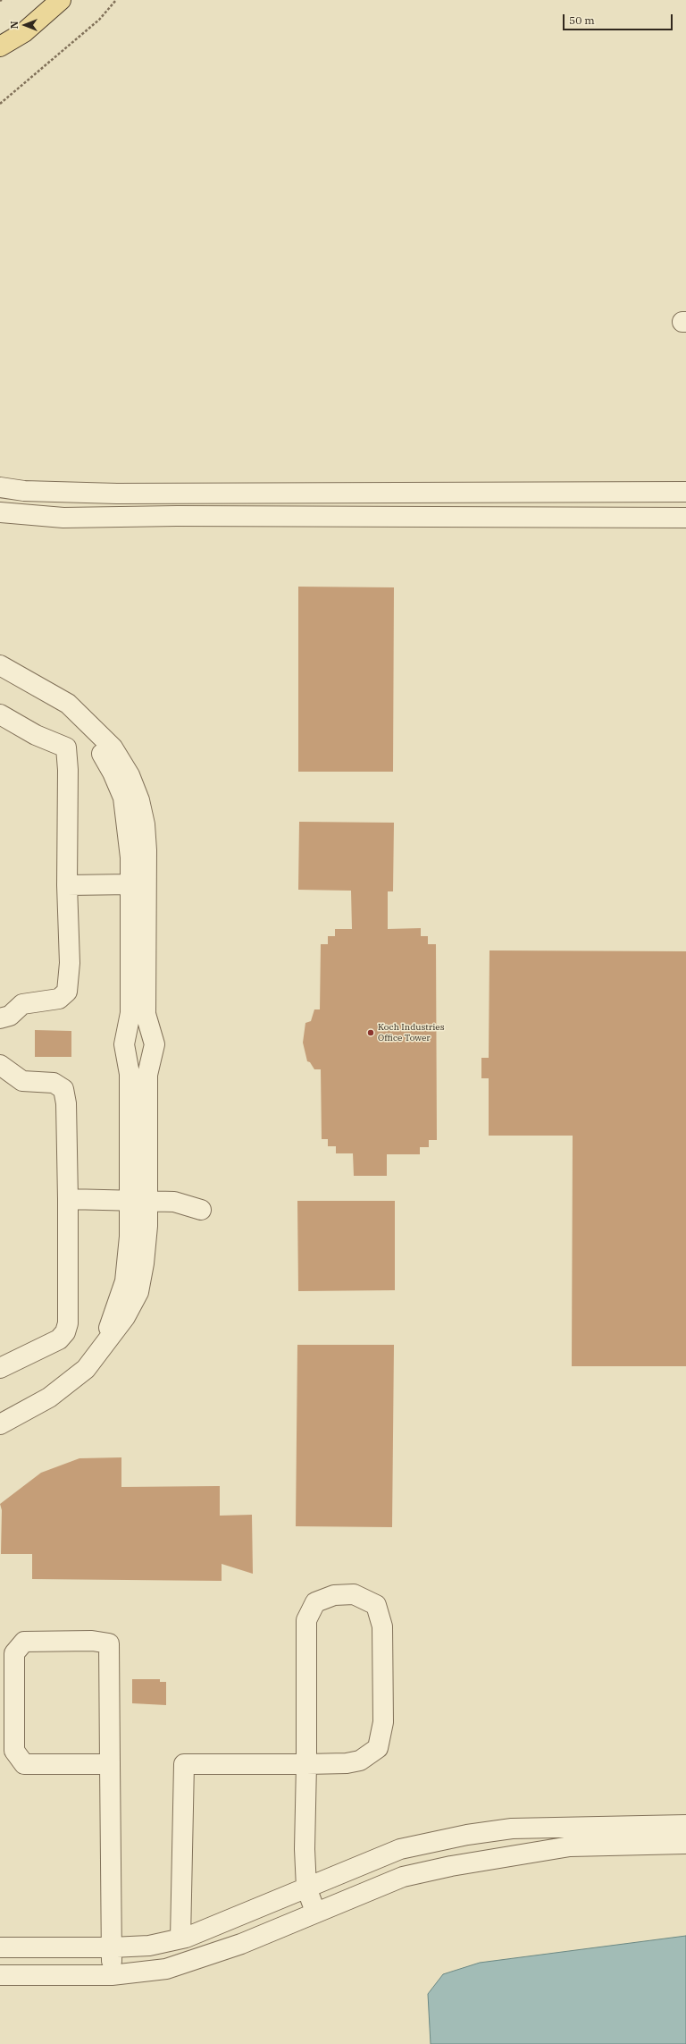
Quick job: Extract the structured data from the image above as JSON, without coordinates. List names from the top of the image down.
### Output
{
  "places": ["Koch Industries Office Tower"],
  "scale_bar": "50 m",
  "north": "left"
}
